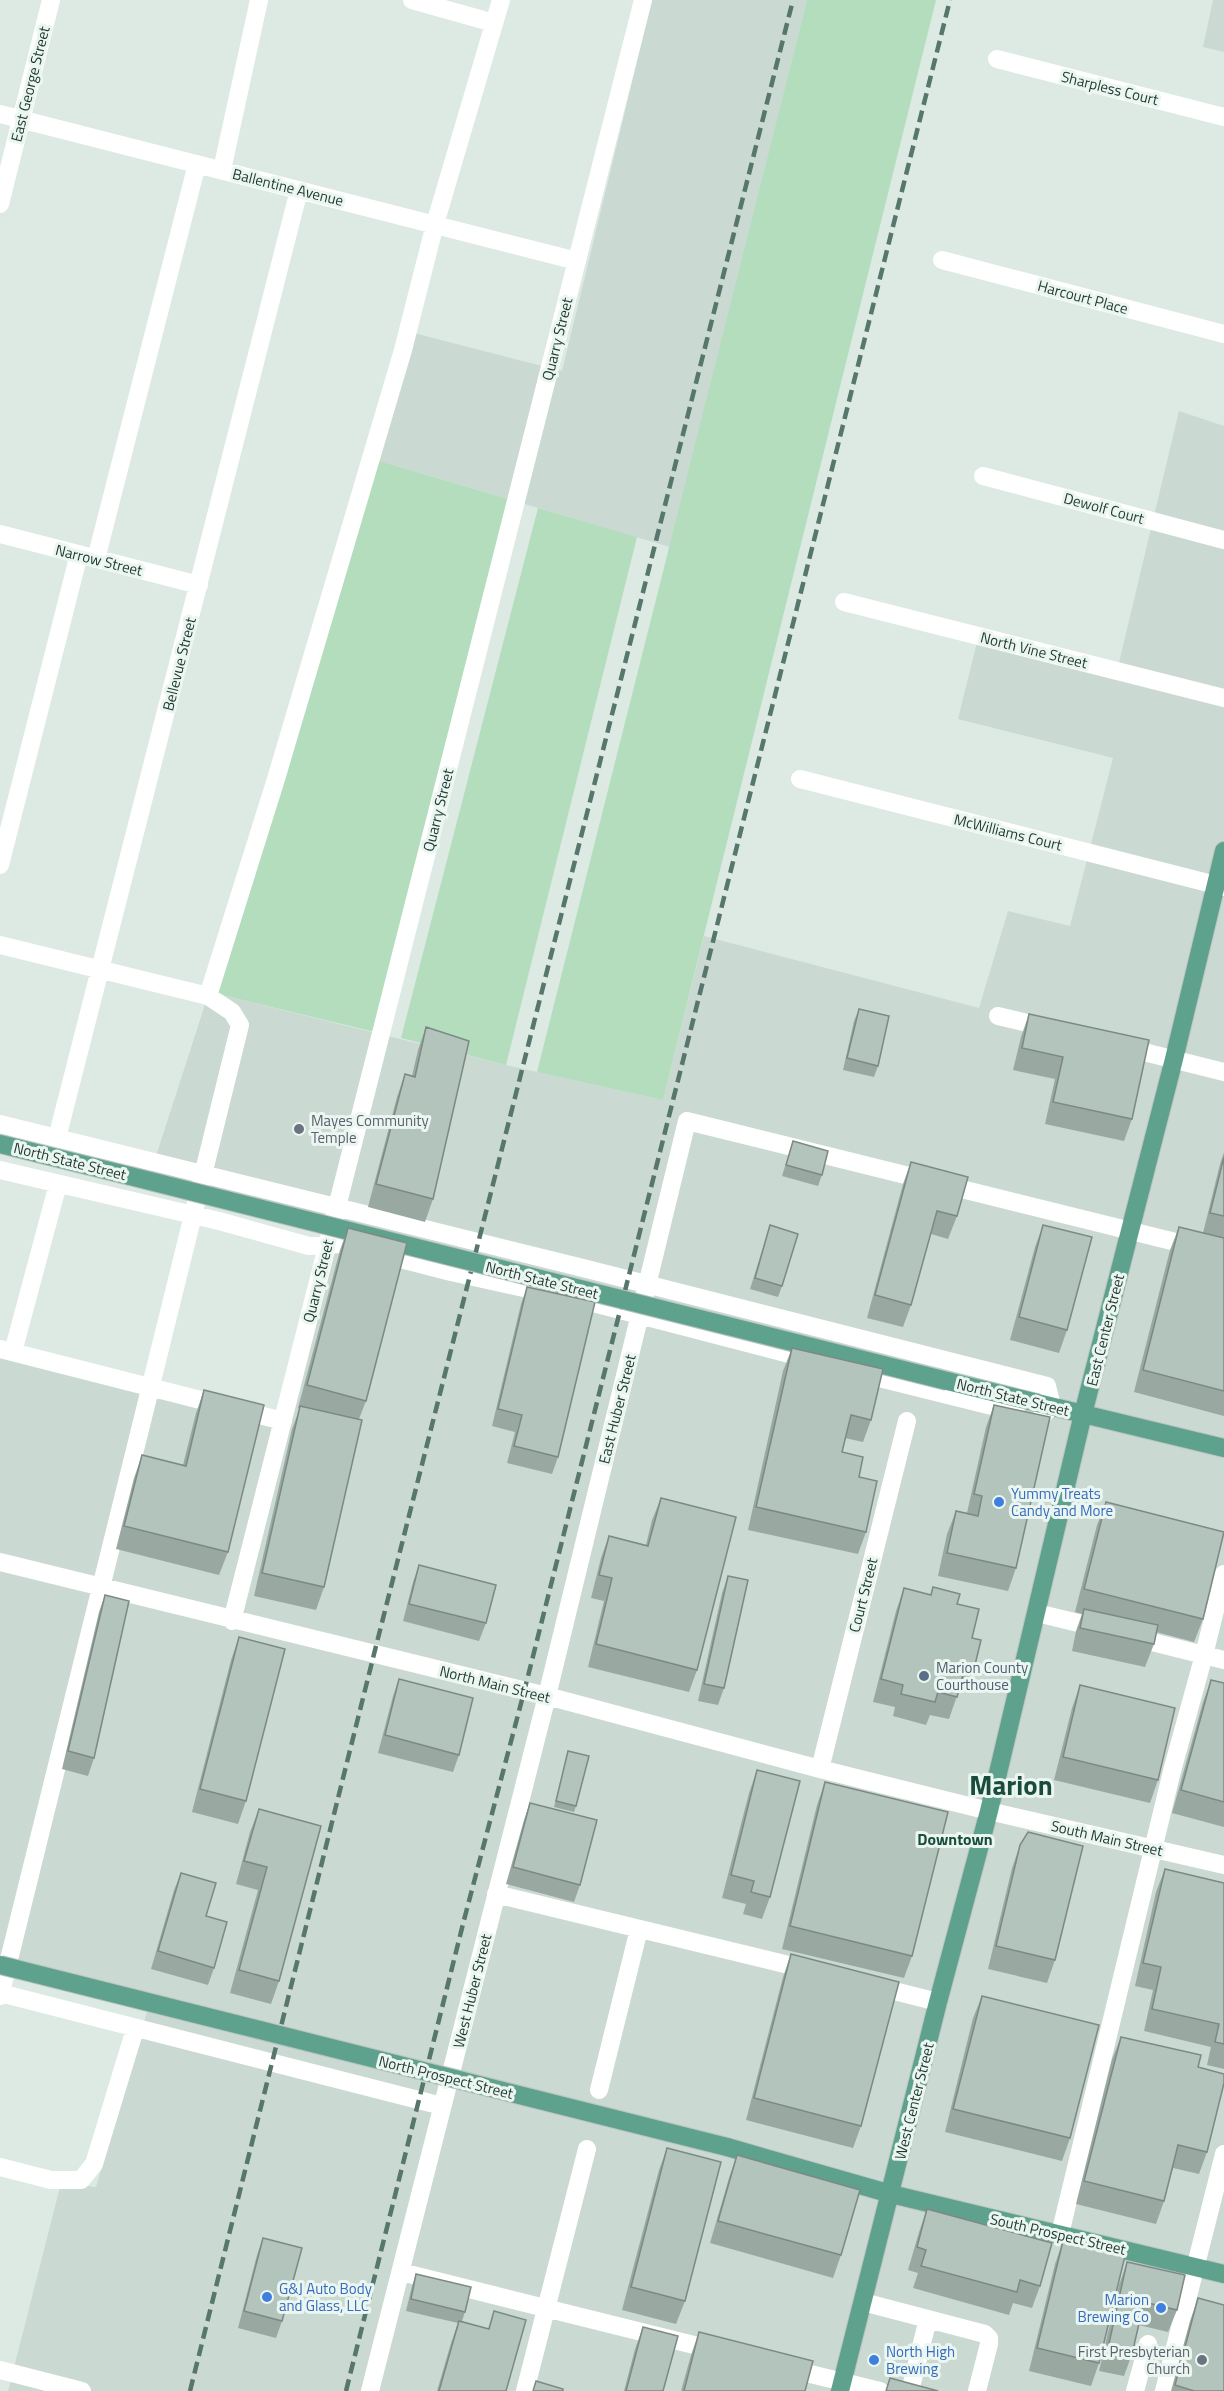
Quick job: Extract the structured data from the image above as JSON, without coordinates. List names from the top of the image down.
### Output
{
  "streets": {
    "main road": [
      "North State Street",
      "East Center Street",
      "North Prospect Street",
      "West Center Street",
      "South Prospect Street"
    ],
    "street": [
      "East George Street",
      "Sharpless Court",
      "Ballentine Avenue",
      "Harcourt Place",
      "Quarry Street",
      "Dewolf Court",
      "Narrow Street",
      "North Vine Street",
      "Bellevue Street",
      "McWilliams Court",
      "East Huber Street",
      "Court Street",
      "North Main Street",
      "South Main Street",
      "West Huber Street"
    ]
  },
  "crossings": [
    ["East George Street", "Ballentine Avenue"],
    ["Ballentine Avenue", "Quarry Street"],
    ["Ballentine Avenue", "Bellevue Street"],
    ["Quarry Street", "North Main Street"],
    ["Narrow Street", "Bellevue Street"],
    ["McWilliams Court", "East Center Street"],
    ["North State Street", "East Center Street"],
    ["East Center Street", "East Huber Street"],
    ["East Center Street", "North Main Street"],
    ["East Center Street", "South Main Street"],
    ["East Center Street", "West Center Street"],
    ["East Huber Street", "North Main Street"],
    ["East Huber Street", "West Huber Street"],
    ["Court Street", "North Main Street"],
    ["North Main Street", "South Main Street"],
    ["North Main Street", "West Huber Street"],
    ["North Main Street", "West Center Street"],
    ["South Main Street", "West Center Street"],
    ["North Prospect Street", "West Center Street"],
    ["North Prospect Street", "South Prospect Street"],
    ["West Center Street", "South Prospect Street"]
  ],
  "districts": ["Marion", "Downtown"],
  "places": [
    "Mayes Community Temple",
    "Yummy Treats Candy and More",
    "Marion County Courthouse",
    "G&J Auto Body and Glass, LLC",
    "Marion Brewing Co",
    "North High Brewing",
    "First Presbyterian Church"
  ]
}
